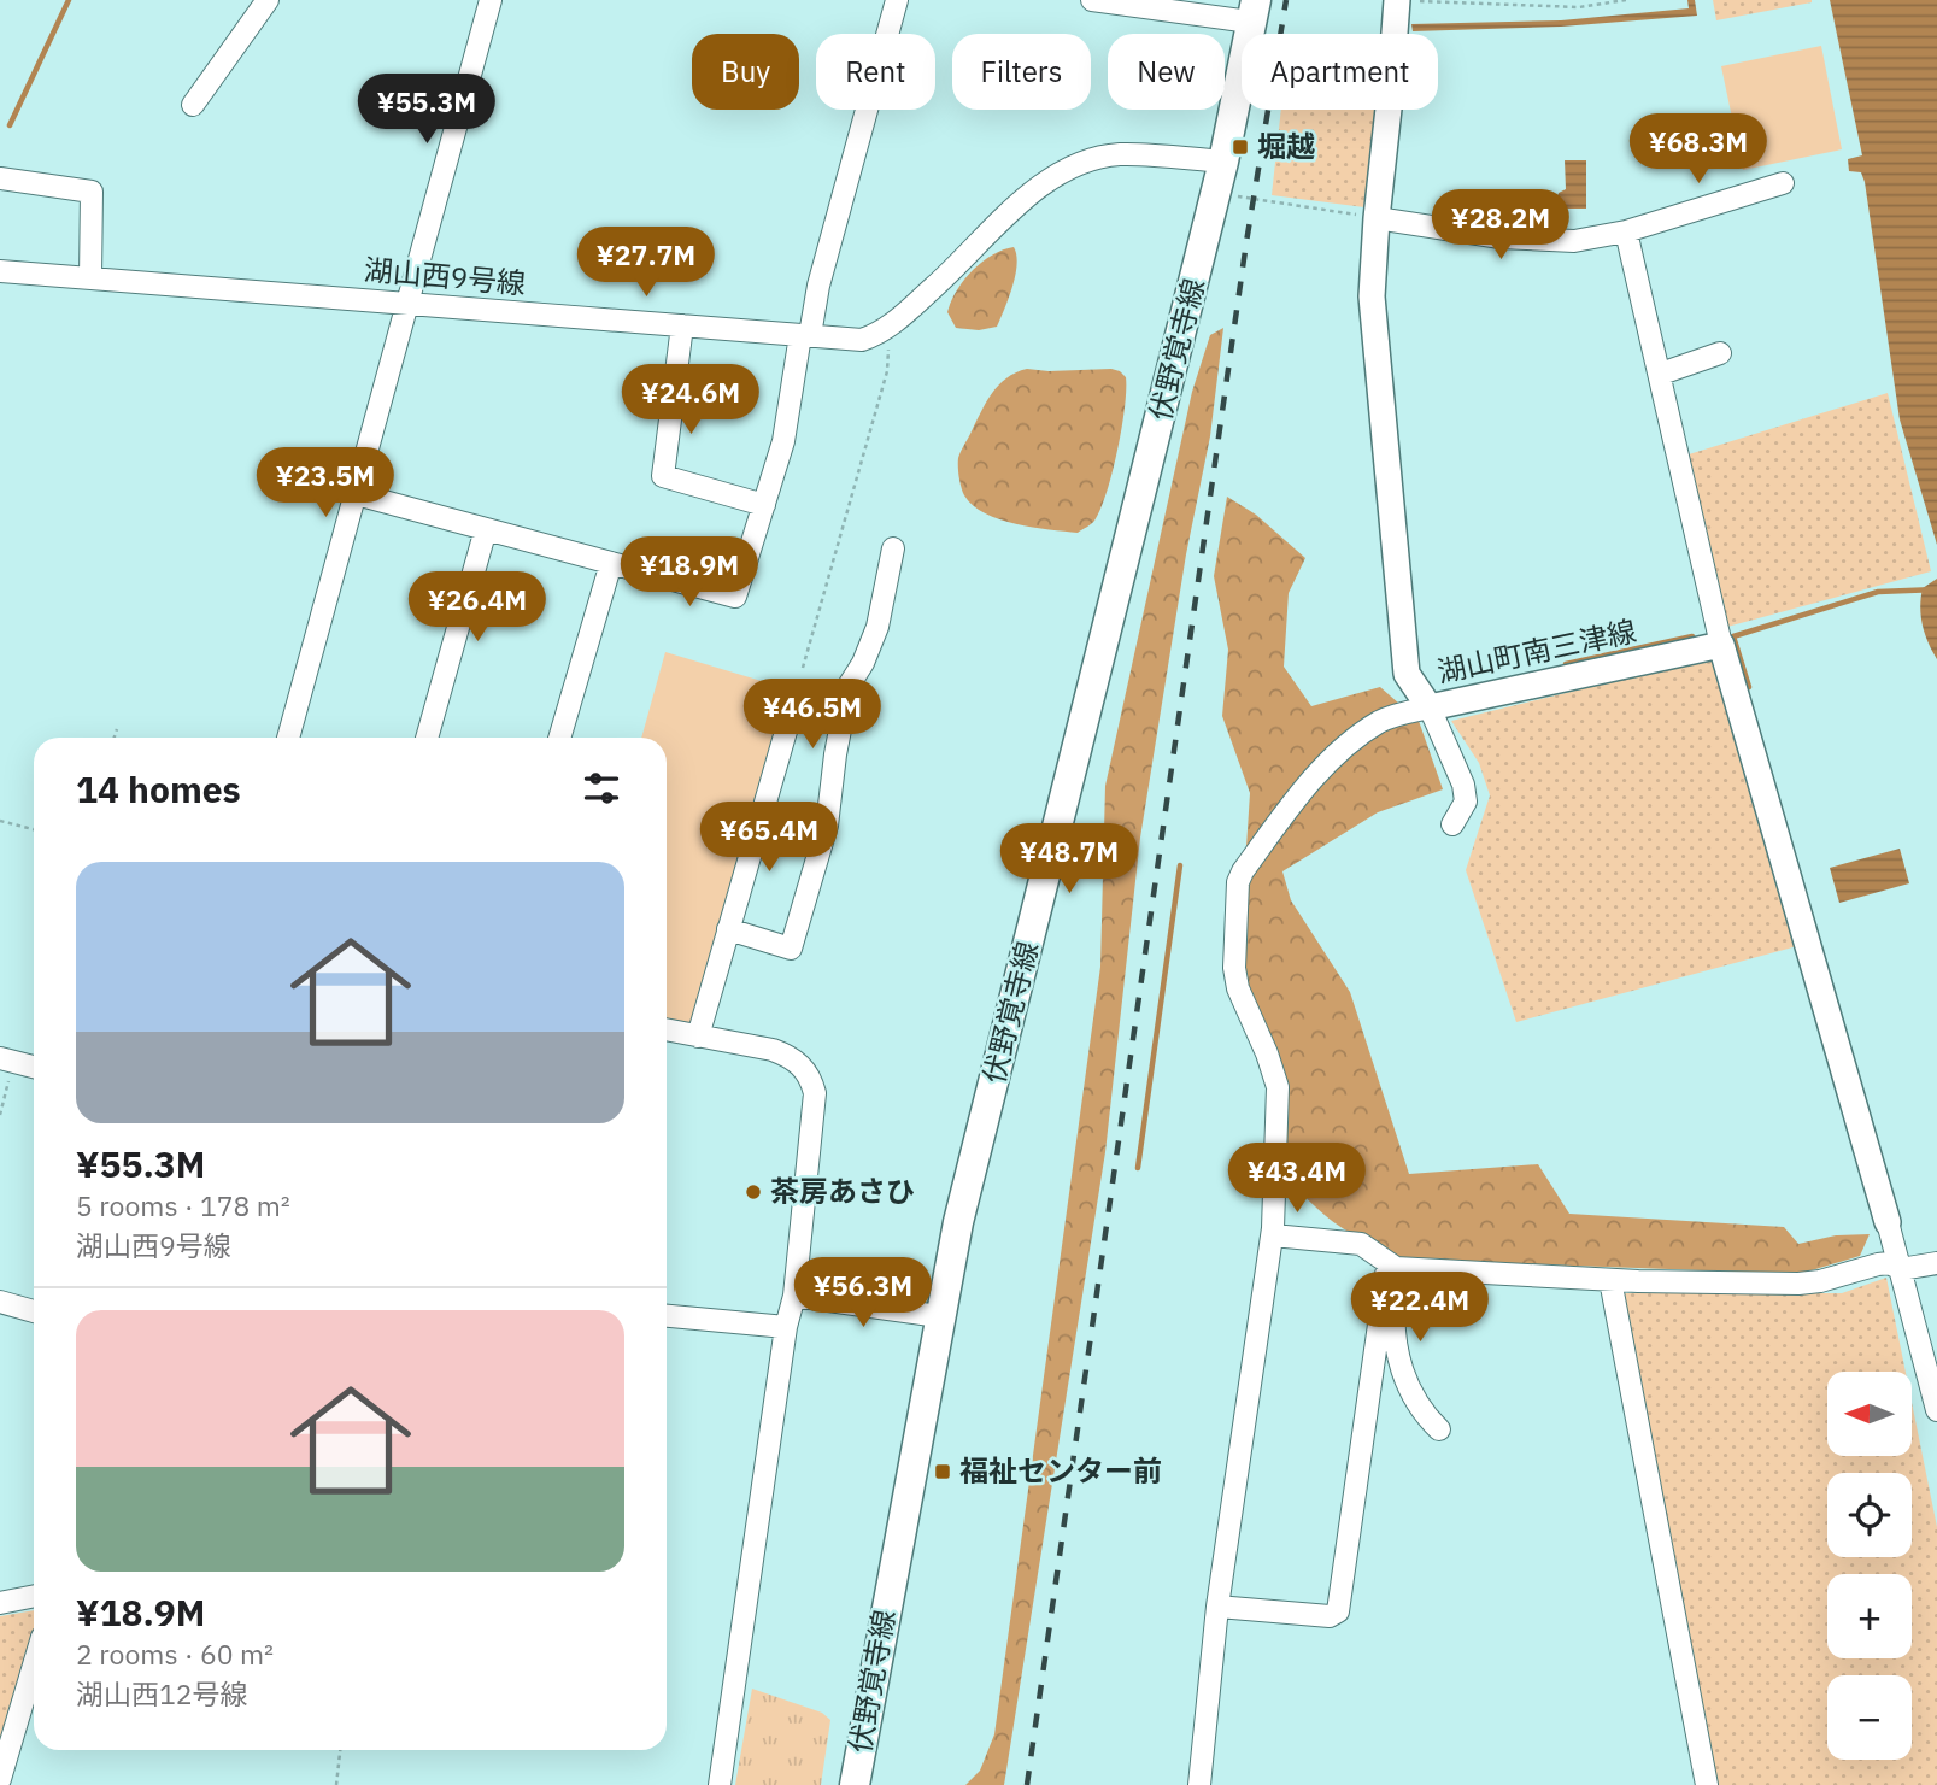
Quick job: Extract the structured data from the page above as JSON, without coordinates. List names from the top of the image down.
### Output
{
  "streets": {
    "main road": ["伏野覚寺線"],
    "street": ["湖山西9号線", "湖山町南三津線"]
  },
  "places": {
    "transit": ["堀越", "福祉センター前"],
    "other": ["茶房あさひ"]
  },
  "north": "left",
  "page": {
    "chip": [
      "Buy",
      "Rent",
      "Filters",
      "New",
      "Apartment"
    ],
    "price": [
      "¥55.3M",
      "¥68.3M",
      "¥28.2M",
      "¥27.7M",
      "¥24.6M",
      "¥23.5M",
      "¥18.9M",
      "¥26.4M",
      "¥46.5M",
      "¥65.4M",
      "¥48.7M",
      "¥43.4M",
      "¥56.3M",
      "¥22.4M"
    ],
    "heading": "14 homes",
    "list": [
      {
        "name": "¥55.3M",
        "note": "5 rooms · 178 m² · 湖山西9号線"
      },
      {
        "name": "¥18.9M",
        "note": "2 rooms · 60 m² · 湖山西12号線"
      }
    ],
    "map_buttons": ["+", "−"]
  }
}
